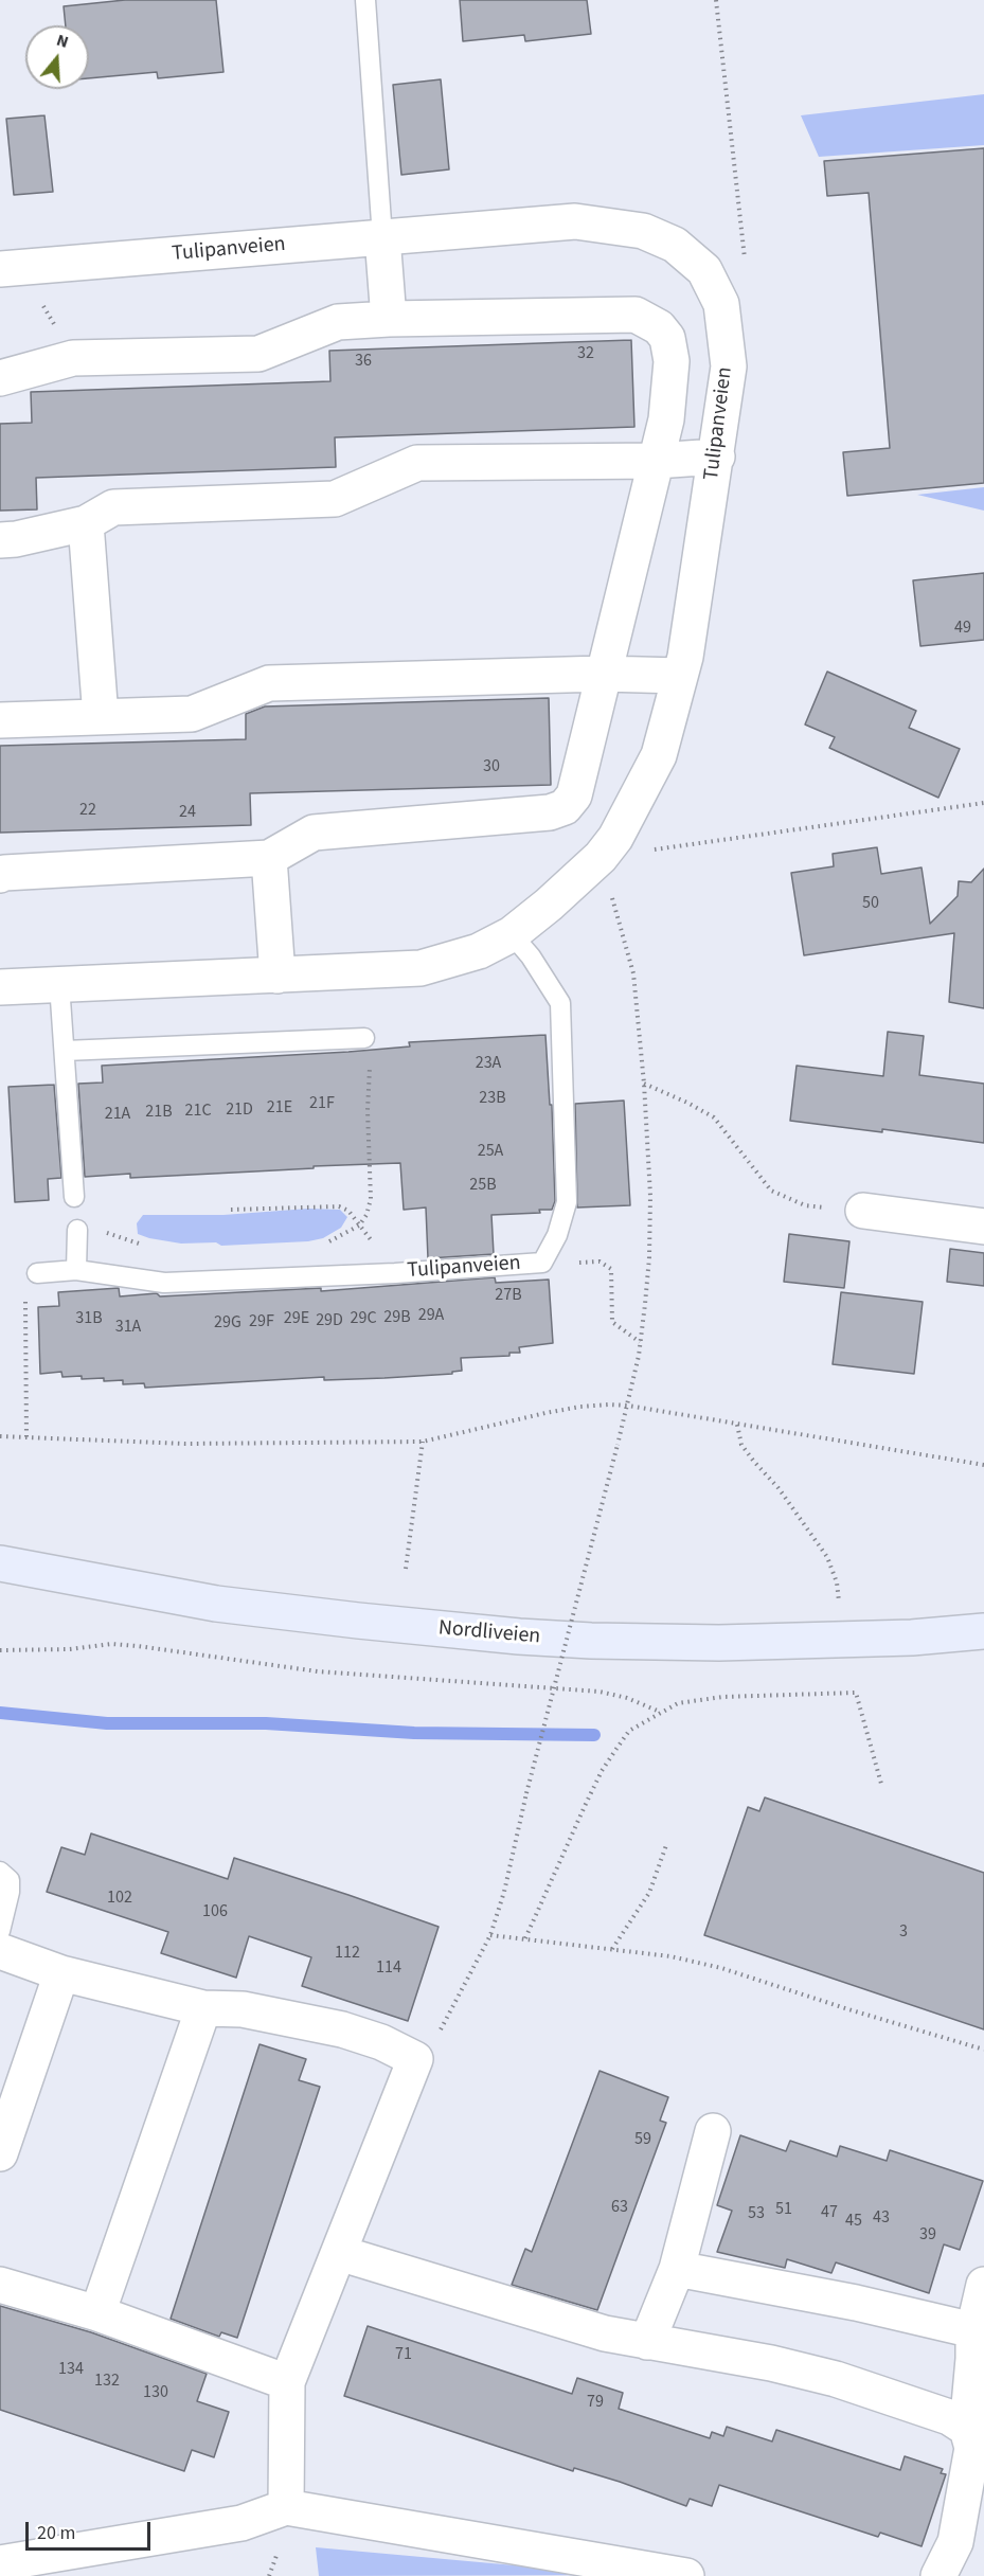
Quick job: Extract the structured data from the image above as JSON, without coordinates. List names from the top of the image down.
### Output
{
  "streets": {
    "main road": ["Nordliveien"],
    "street": ["Tulipanveien"]
  },
  "house_numbers": [
    "32",
    "36",
    "49",
    "30",
    "22",
    "24",
    "50",
    "23A",
    "23B",
    "21F",
    "21E",
    "21D",
    "21C",
    "21B",
    "21A",
    "25A",
    "25B",
    "27B",
    "29A",
    "29B",
    "31B",
    "29E",
    "29C",
    "29D",
    "29F",
    "29G",
    "31A",
    "102",
    "106",
    "3",
    "112",
    "114",
    "59",
    "63",
    "51",
    "47",
    "53",
    "43",
    "45",
    "39",
    "71",
    "134",
    "132",
    "130",
    "79"
  ],
  "scale_bar": "20 m",
  "north": "top"
}
